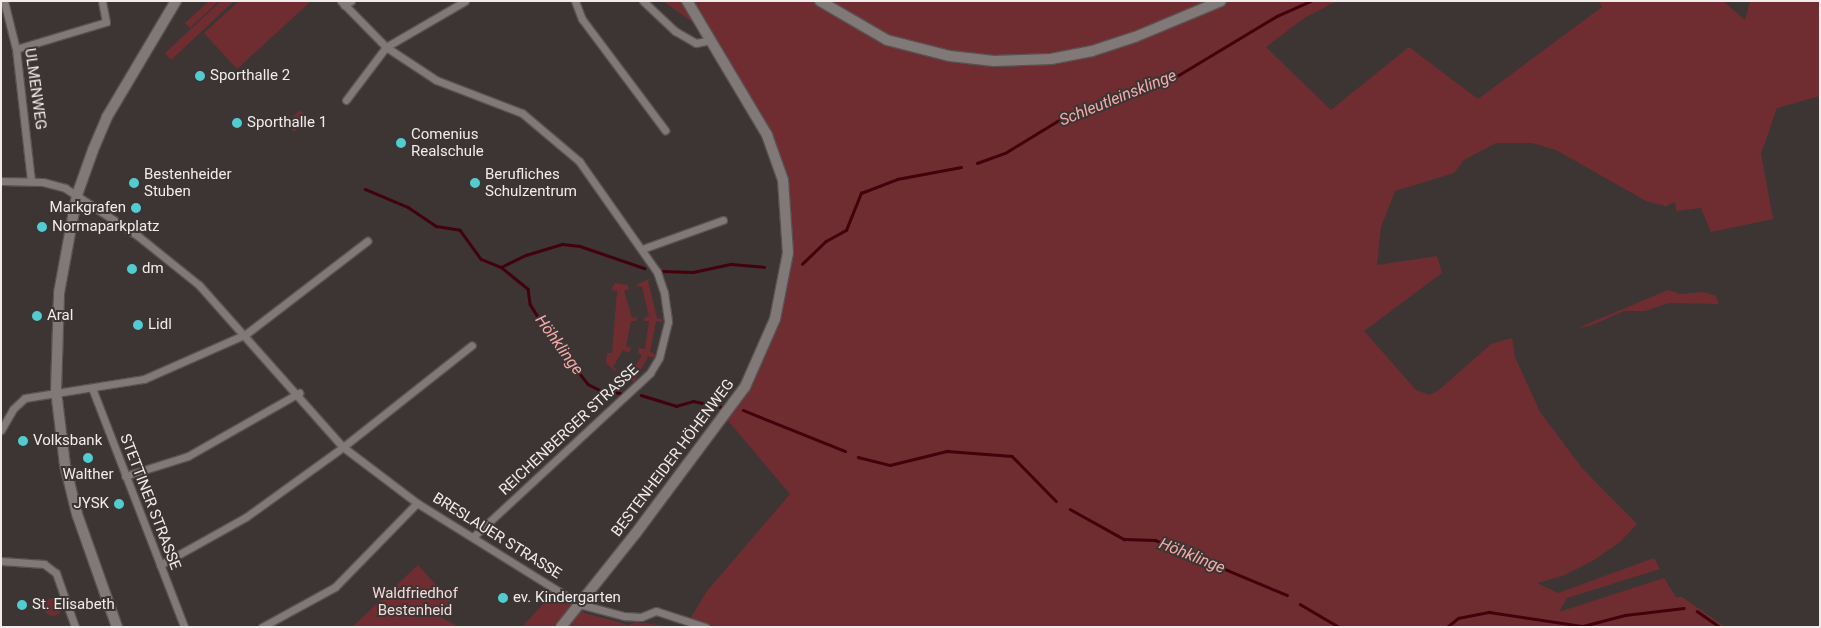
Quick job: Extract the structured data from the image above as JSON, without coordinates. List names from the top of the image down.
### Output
{
  "streets": {
    "street": [
      "ULMENWEG",
      "REICHENBERGER STRASSE",
      "BESTENHEIDER HÖHENWEG",
      "STETTINER STRASSE",
      "BRESLAUER STRASSE"
    ]
  },
  "crossings": [
    ["ULMENWEG", "BRESLAUER STRASSE"],
    ["REICHENBERGER STRASSE", "BRESLAUER STRASSE"],
    ["BESTENHEIDER HÖHENWEG", "BRESLAUER STRASSE"]
  ],
  "water": ["Schleutleinsklinge", "Höhklinge"],
  "parks": ["Waldfriedhof Bestenheid"],
  "places": [
    "Sporthalle 2",
    "Sporthalle 1",
    "Comenius Realschule",
    "Bestenheider Stuben",
    "Berufliches Schulzentrum",
    "Markgrafen",
    "Normaparkplatz",
    "dm",
    "Aral",
    "Lidl",
    "Volksbank",
    "Walther",
    "JYSK",
    "ev. Kindergarten",
    "St. Elisabeth"
  ]
}
